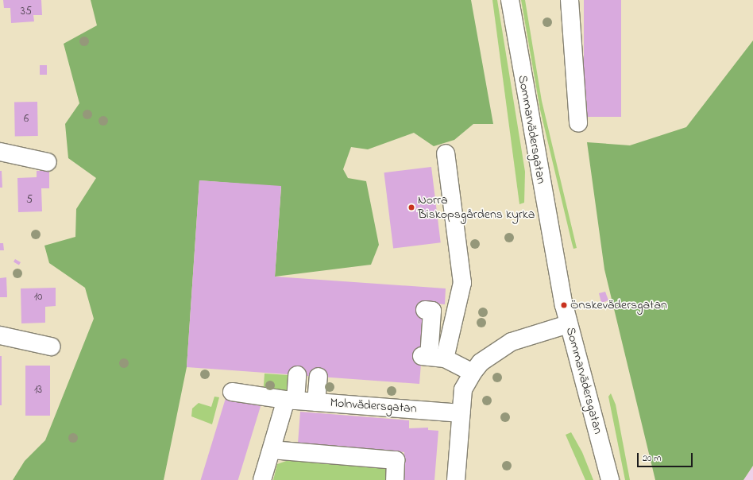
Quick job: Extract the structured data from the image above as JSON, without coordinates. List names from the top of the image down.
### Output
{
  "streets": {
    "street": ["Sommarvädersgatan", "Molnvädersgatan"]
  },
  "places": ["Norra Biskopsgårdens kyrka", "Önskevädersgatan"],
  "house_numbers": [
    "35",
    "6",
    "5",
    "10",
    "13"
  ],
  "scale_bar": "20 m"
}
